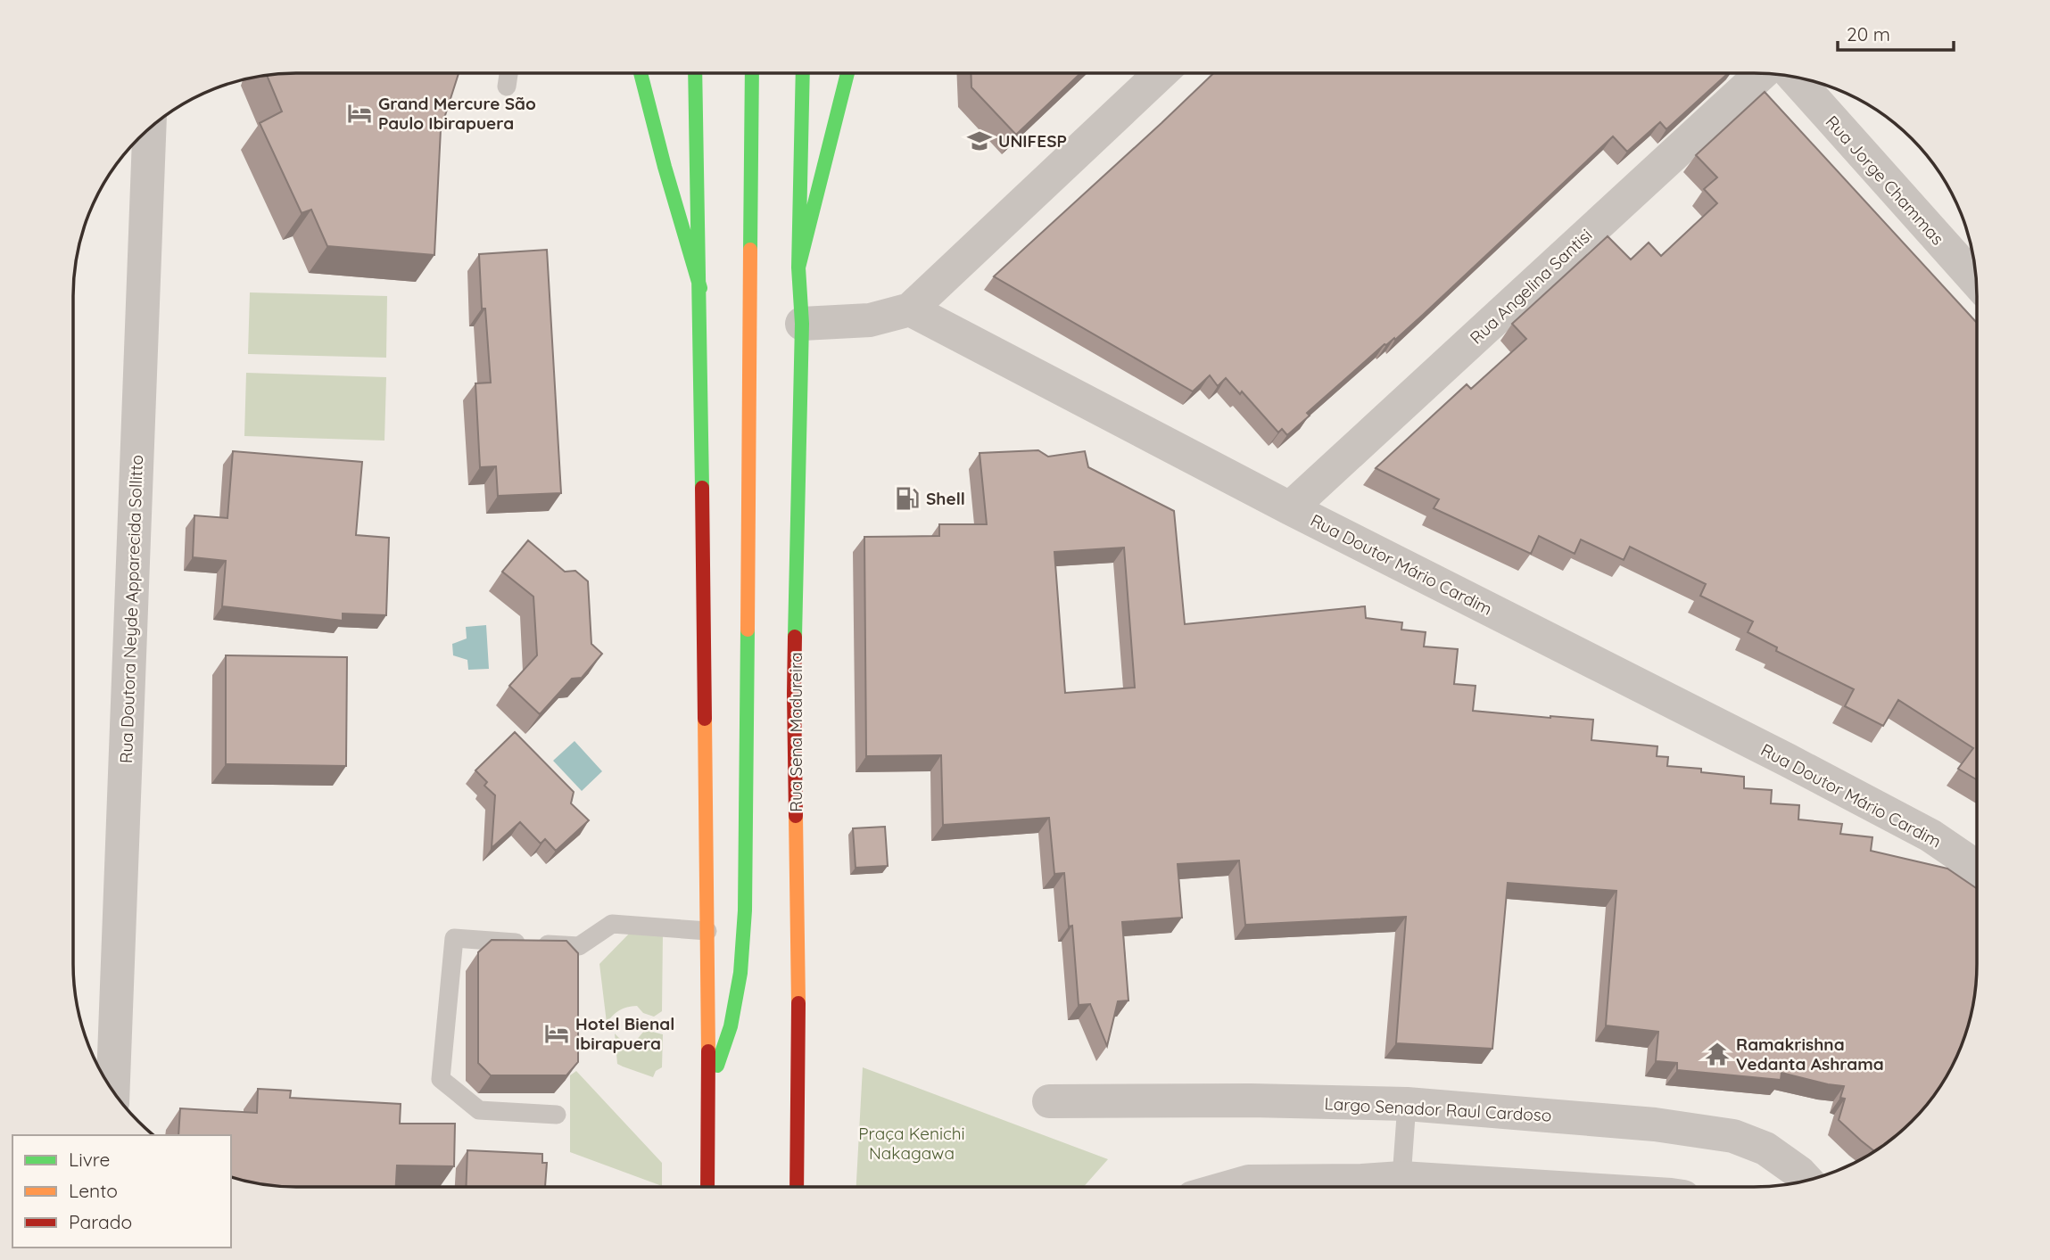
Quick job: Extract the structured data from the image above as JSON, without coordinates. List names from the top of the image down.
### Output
{
  "streets": {
    "main road": ["Rua Sena Madureira"],
    "street": [
      "Rua Jorge Chammas",
      "Rua Angelina Santisi",
      "Rua Doutor Mário Cardim",
      "Rua Doutora Neyde Apparecida Sollitto",
      "Largo Senador Raul Cardoso"
    ]
  },
  "crossings": [
    ["Rua Angelina Santisi", "Rua Doutor Mário Cardim"]
  ],
  "parks": ["Praça Kenichi Nakagawa"],
  "places": {
    "hotel": ["Grand Mercure São Paulo Ibirapuera", "Hotel Bienal Ibirapuera"],
    "school or university": ["UNIFESP"],
    "fuel station": ["Shell"],
    "temple": ["Ramakrishna Vedanta Ashrama"]
  },
  "legend": ["Livre", "Lento", "Parado"],
  "scale_bar": "20 m"
}
